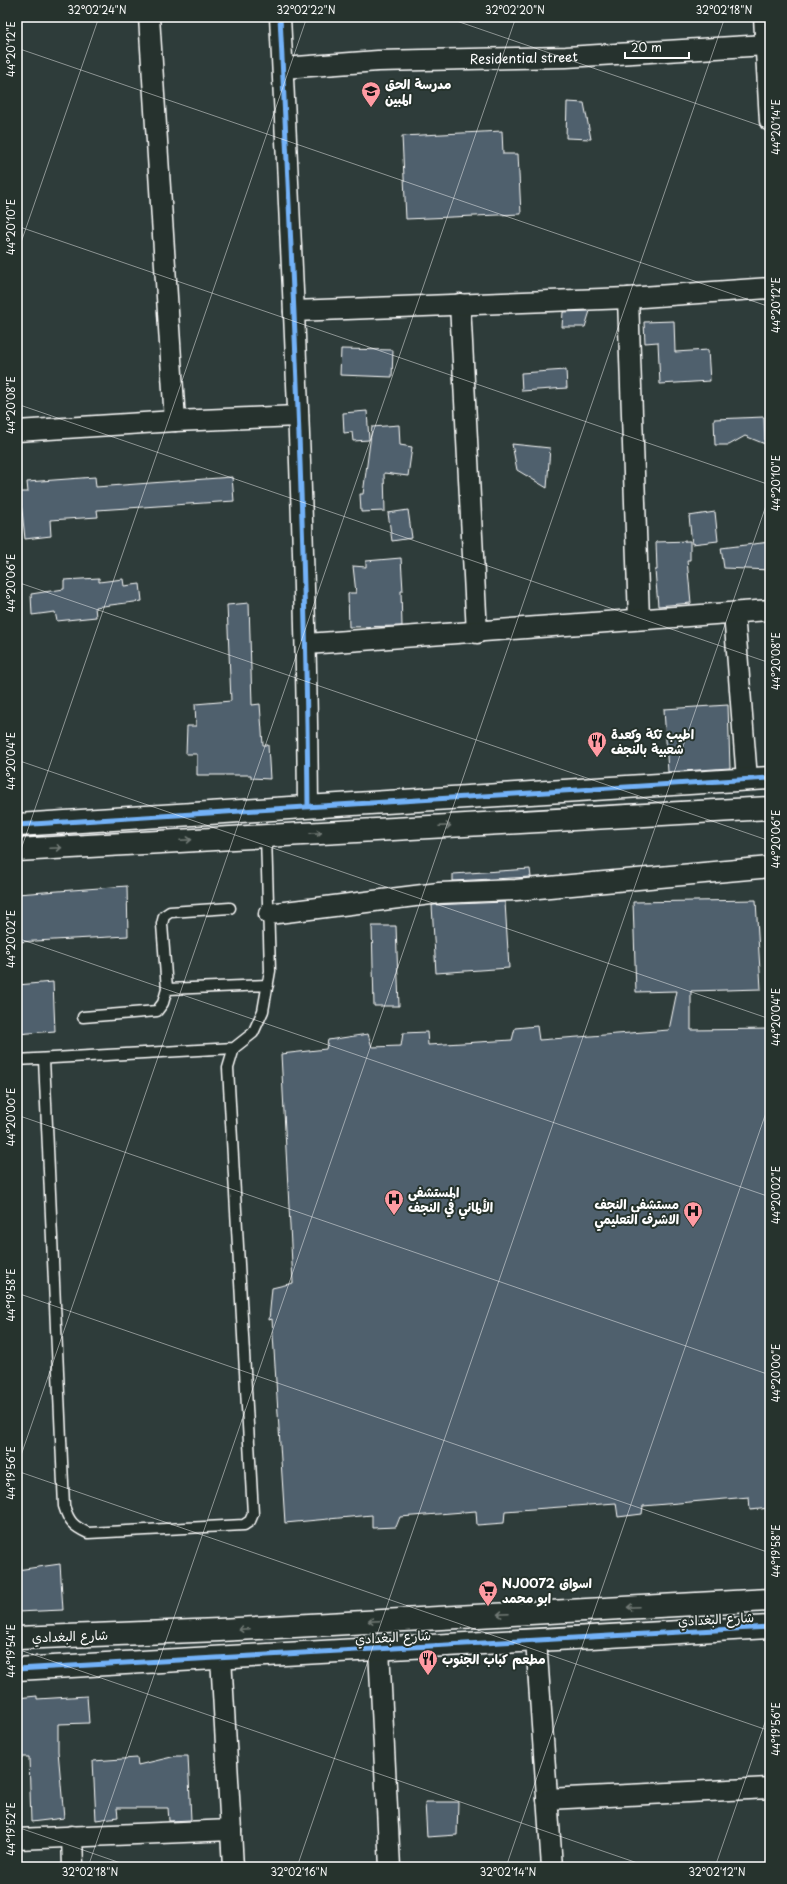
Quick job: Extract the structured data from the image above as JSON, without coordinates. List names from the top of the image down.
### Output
{
  "streets": {
    "street": ["Residential street", "شارع البغدادي"]
  },
  "places": {
    "school or university": ["مدرسة الحق المبين"],
    "restaurant": ["اطيب تكة وكعدة شعبية بالنجف", "مطعم كباب الجنوب"],
    "hospital": ["المستشفى الألماني في النجف", "مستشفى النجف الاشرف التعليمي"],
    "supermarket": ["NJ0072 اسواق ابو محمد"]
  },
  "scale_bar": "20 m",
  "coordinates": [
    "32°02'24\"N",
    "32°02'22\"N",
    "32°02'20\"N",
    "32°02'18\"N",
    "44°20'12\"E",
    "44°20'14\"E",
    "44°20'10\"E",
    "44°20'08\"E",
    "44°20'06\"E",
    "44°20'04\"E",
    "44°20'02\"E",
    "44°20'00\"E",
    "44°19'58\"E",
    "44°19'56\"E",
    "44°19'54\"E",
    "44°19'52\"E",
    "32°02'16\"N",
    "32°02'14\"N",
    "32°02'12\"N"
  ]
}
